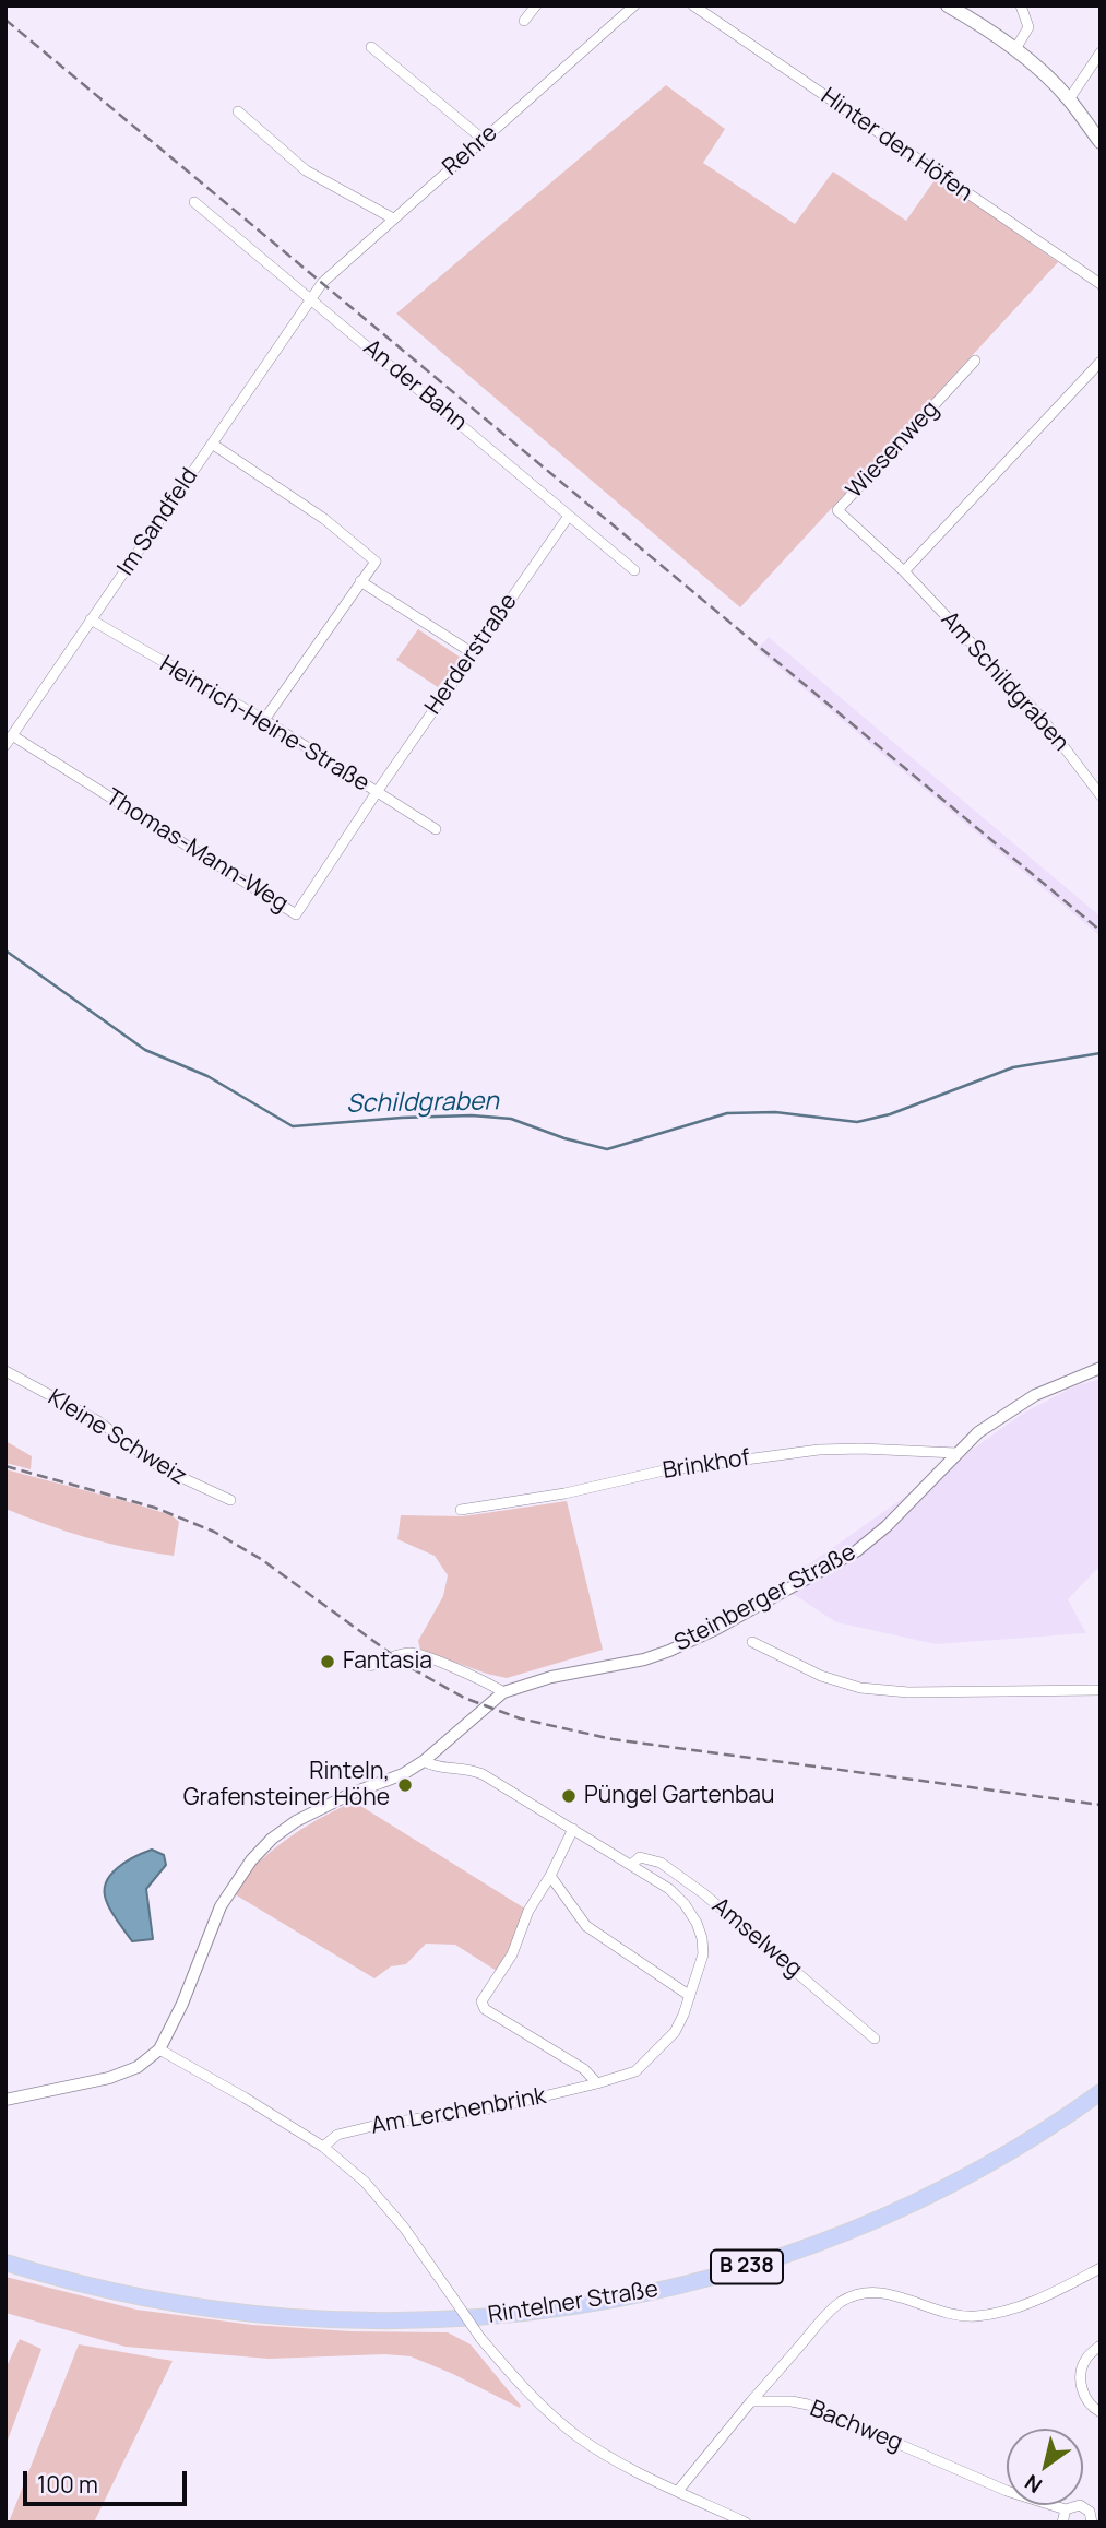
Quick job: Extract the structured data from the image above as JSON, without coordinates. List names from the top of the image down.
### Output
{
  "streets": {
    "main road": ["B 238", "Rintelner Straße"],
    "street": [
      "Hinter den Höfen",
      "Rehre",
      "An der Bahn",
      "Wiesenweg",
      "Im Sandfeld",
      "Herderstraße",
      "Am Schildgraben",
      "Heinrich-Heine-Straße",
      "Thomas-Mann-Weg",
      "Kleine Schweiz",
      "Brinkhof",
      "Steinberger Straße",
      "Amselweg",
      "Am Lerchenbrink",
      "Bachweg"
    ]
  },
  "crossings": [
    ["Rehre", "An der Bahn"],
    ["Rehre", "Im Sandfeld"],
    ["An der Bahn", "Im Sandfeld"],
    ["An der Bahn", "Herderstraße"],
    ["Wiesenweg", "Am Schildgraben"],
    ["Im Sandfeld", "Heinrich-Heine-Straße"],
    ["Im Sandfeld", "Thomas-Mann-Weg"],
    ["Herderstraße", "Heinrich-Heine-Straße"],
    ["Herderstraße", "Thomas-Mann-Weg"],
    ["Heinrich-Heine-Straße", "Thomas-Mann-Weg"],
    ["Brinkhof", "Steinberger Straße"],
    ["Steinberger Straße", "Am Lerchenbrink"],
    ["Amselweg", "Am Lerchenbrink"]
  ],
  "water": ["Schildgraben"],
  "places": ["Fantasia", "Rinteln, Grafensteiner Höhe", "Püngel Gartenbau"],
  "scale_bar": "100 m",
  "north": "bottom left"
}
